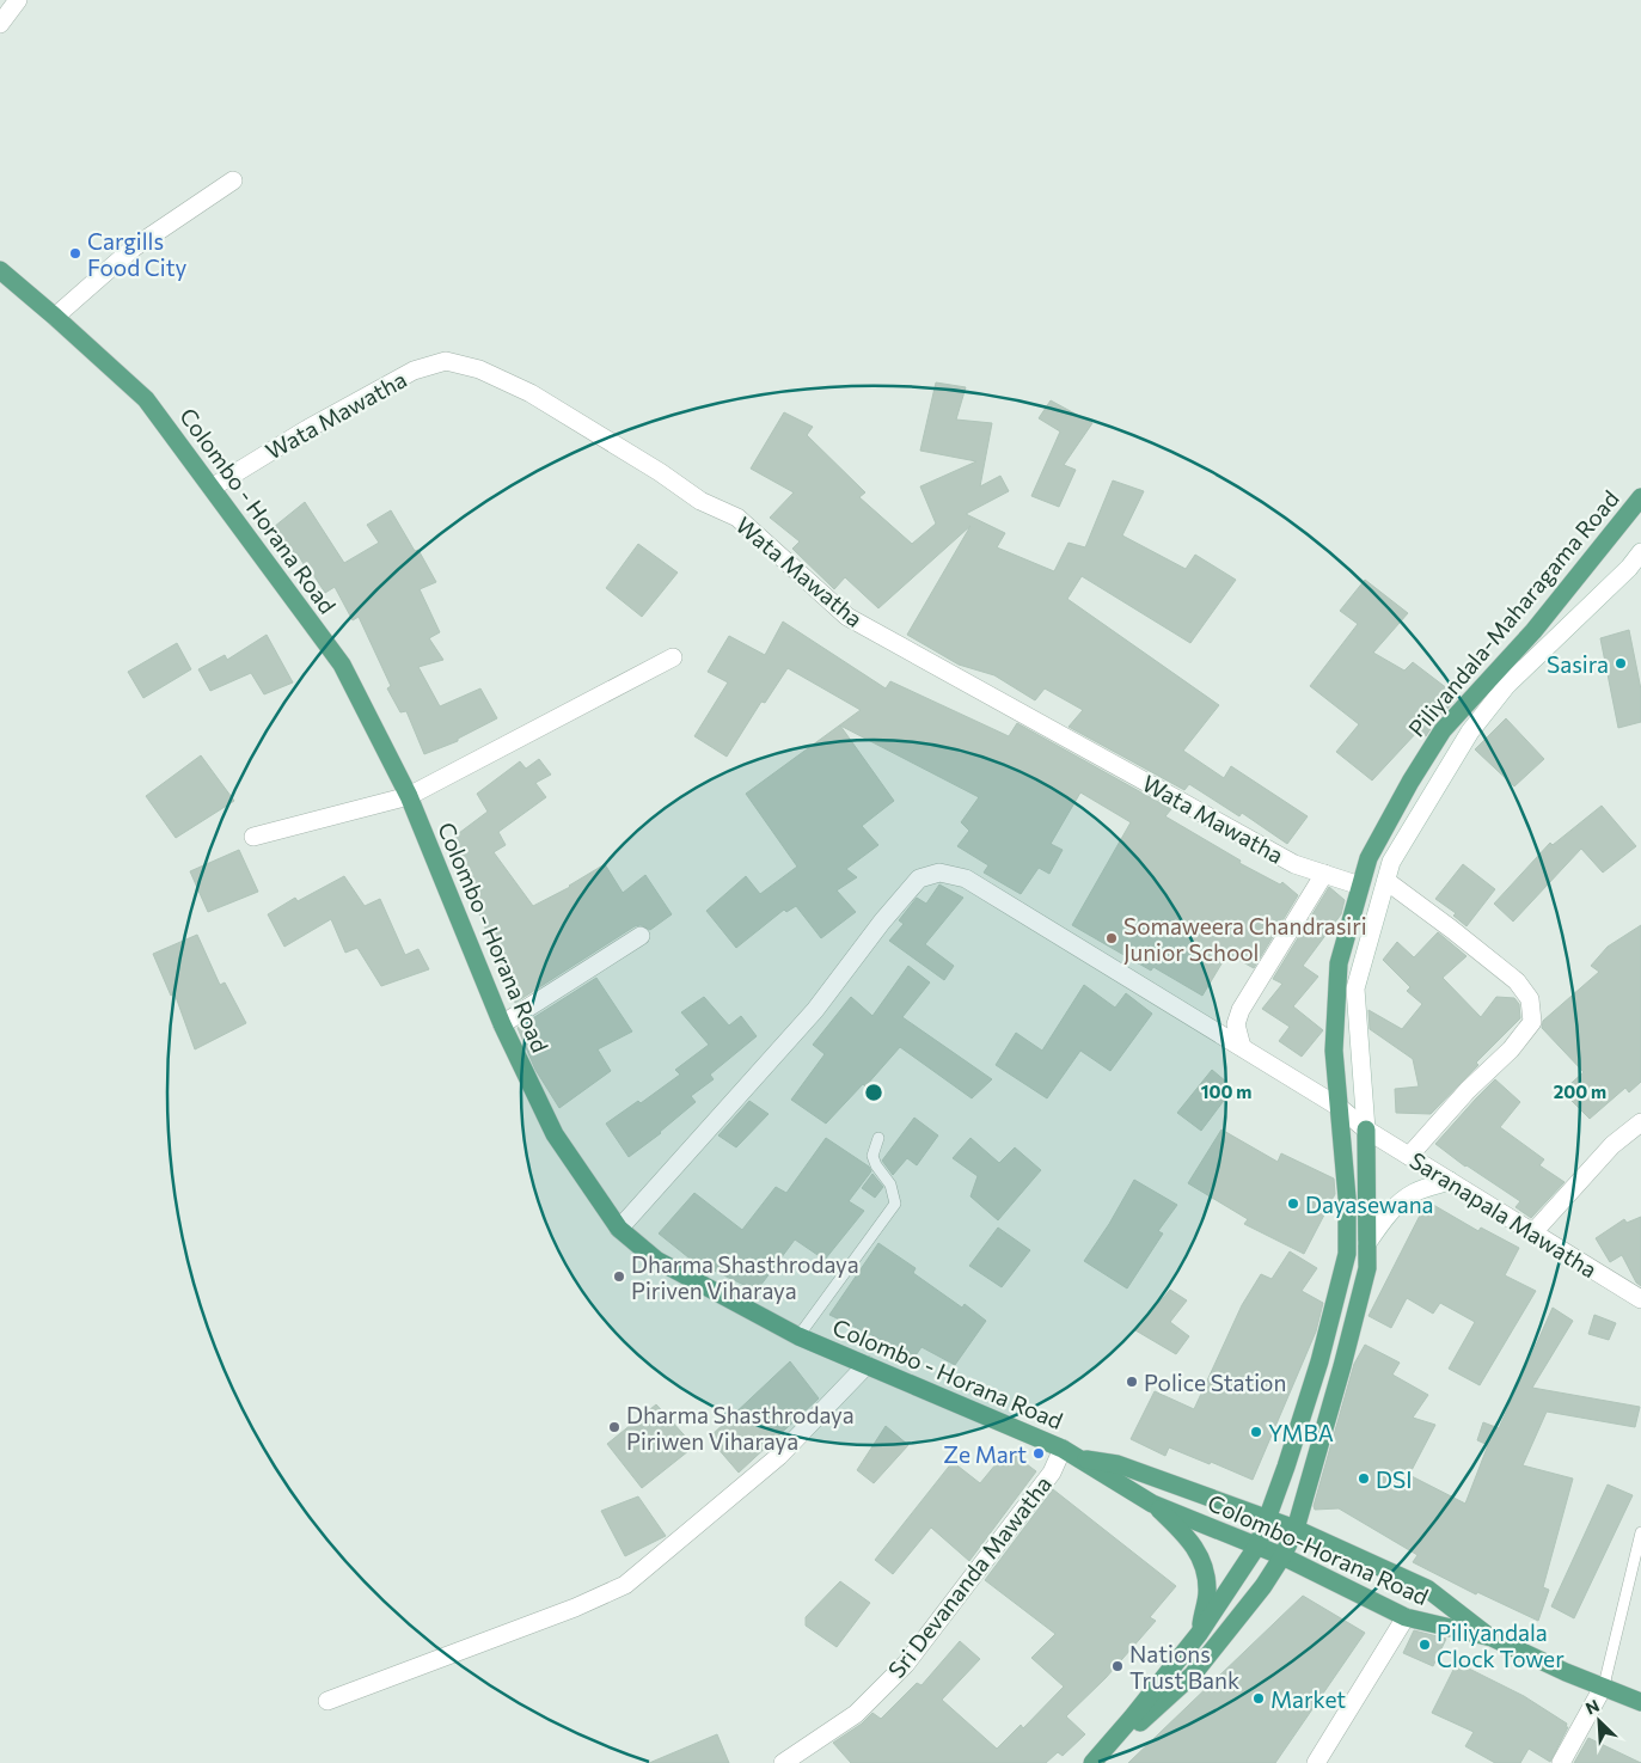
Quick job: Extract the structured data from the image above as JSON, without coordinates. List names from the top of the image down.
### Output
{
  "streets": {
    "main road": ["Colombo - Horana Road", "Piliyandala-Maharagama Road", "Colombo-Horana Road"],
    "street": ["Wata Mawatha", "Saranapala Mawatha", "Sri Devananda Mawatha"]
  },
  "crossings": [
    ["Wata Mawatha", "Colombo - Horana Road"],
    ["Wata Mawatha", "Piliyandala-Maharagama Road"],
    ["Colombo - Horana Road", "Saranapala Mawatha"],
    ["Colombo - Horana Road", "Colombo-Horana Road"],
    ["Colombo - Horana Road", "Sri Devananda Mawatha"],
    ["Piliyandala-Maharagama Road", "Saranapala Mawatha"],
    ["Piliyandala-Maharagama Road", "Colombo-Horana Road"]
  ],
  "places": [
    "Cargills Food City",
    "Sasira",
    "Somaweera Chandrasiri Junior School",
    "Dayasewana",
    "Dharma Shasthrodaya Piriven Viharaya",
    "Police Station",
    "Dharma Shasthrodaya Piriwen Viharaya",
    "YMBA",
    "Ze Mart",
    "DSI",
    "Piliyandala Clock Tower",
    "Nations Trust Bank",
    "Market"
  ],
  "north": "top left",
  "rings": ["100 m", "200 m"]
}
